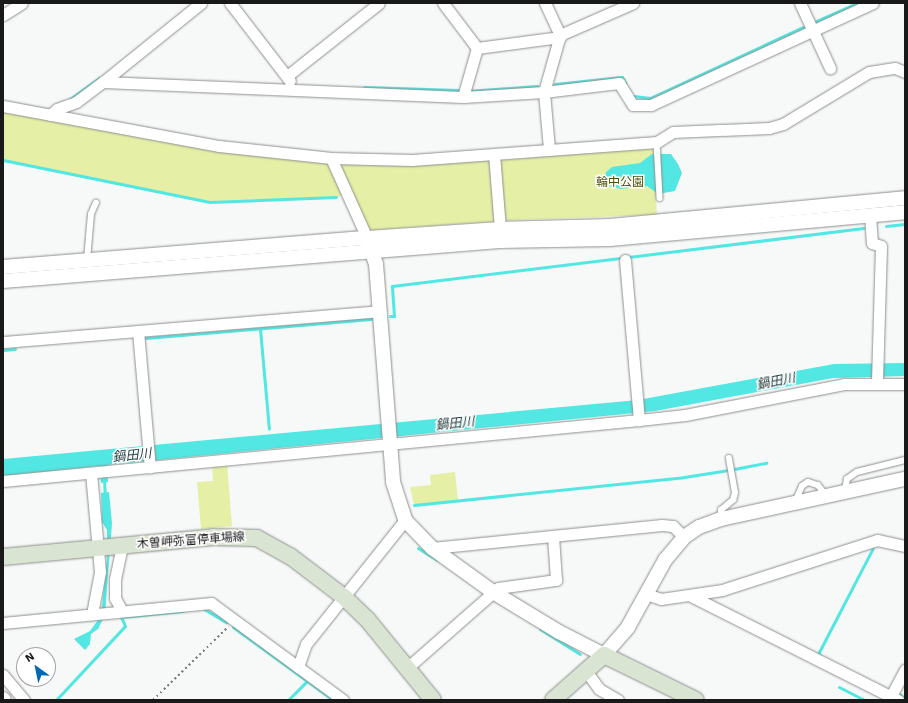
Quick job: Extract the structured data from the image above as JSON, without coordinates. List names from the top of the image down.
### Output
{
  "streets": {
    "main road": ["木曽岬弥富停車場線"]
  },
  "water": ["鍋田川"],
  "parks": ["輪中公園"],
  "north": "top left"
}
